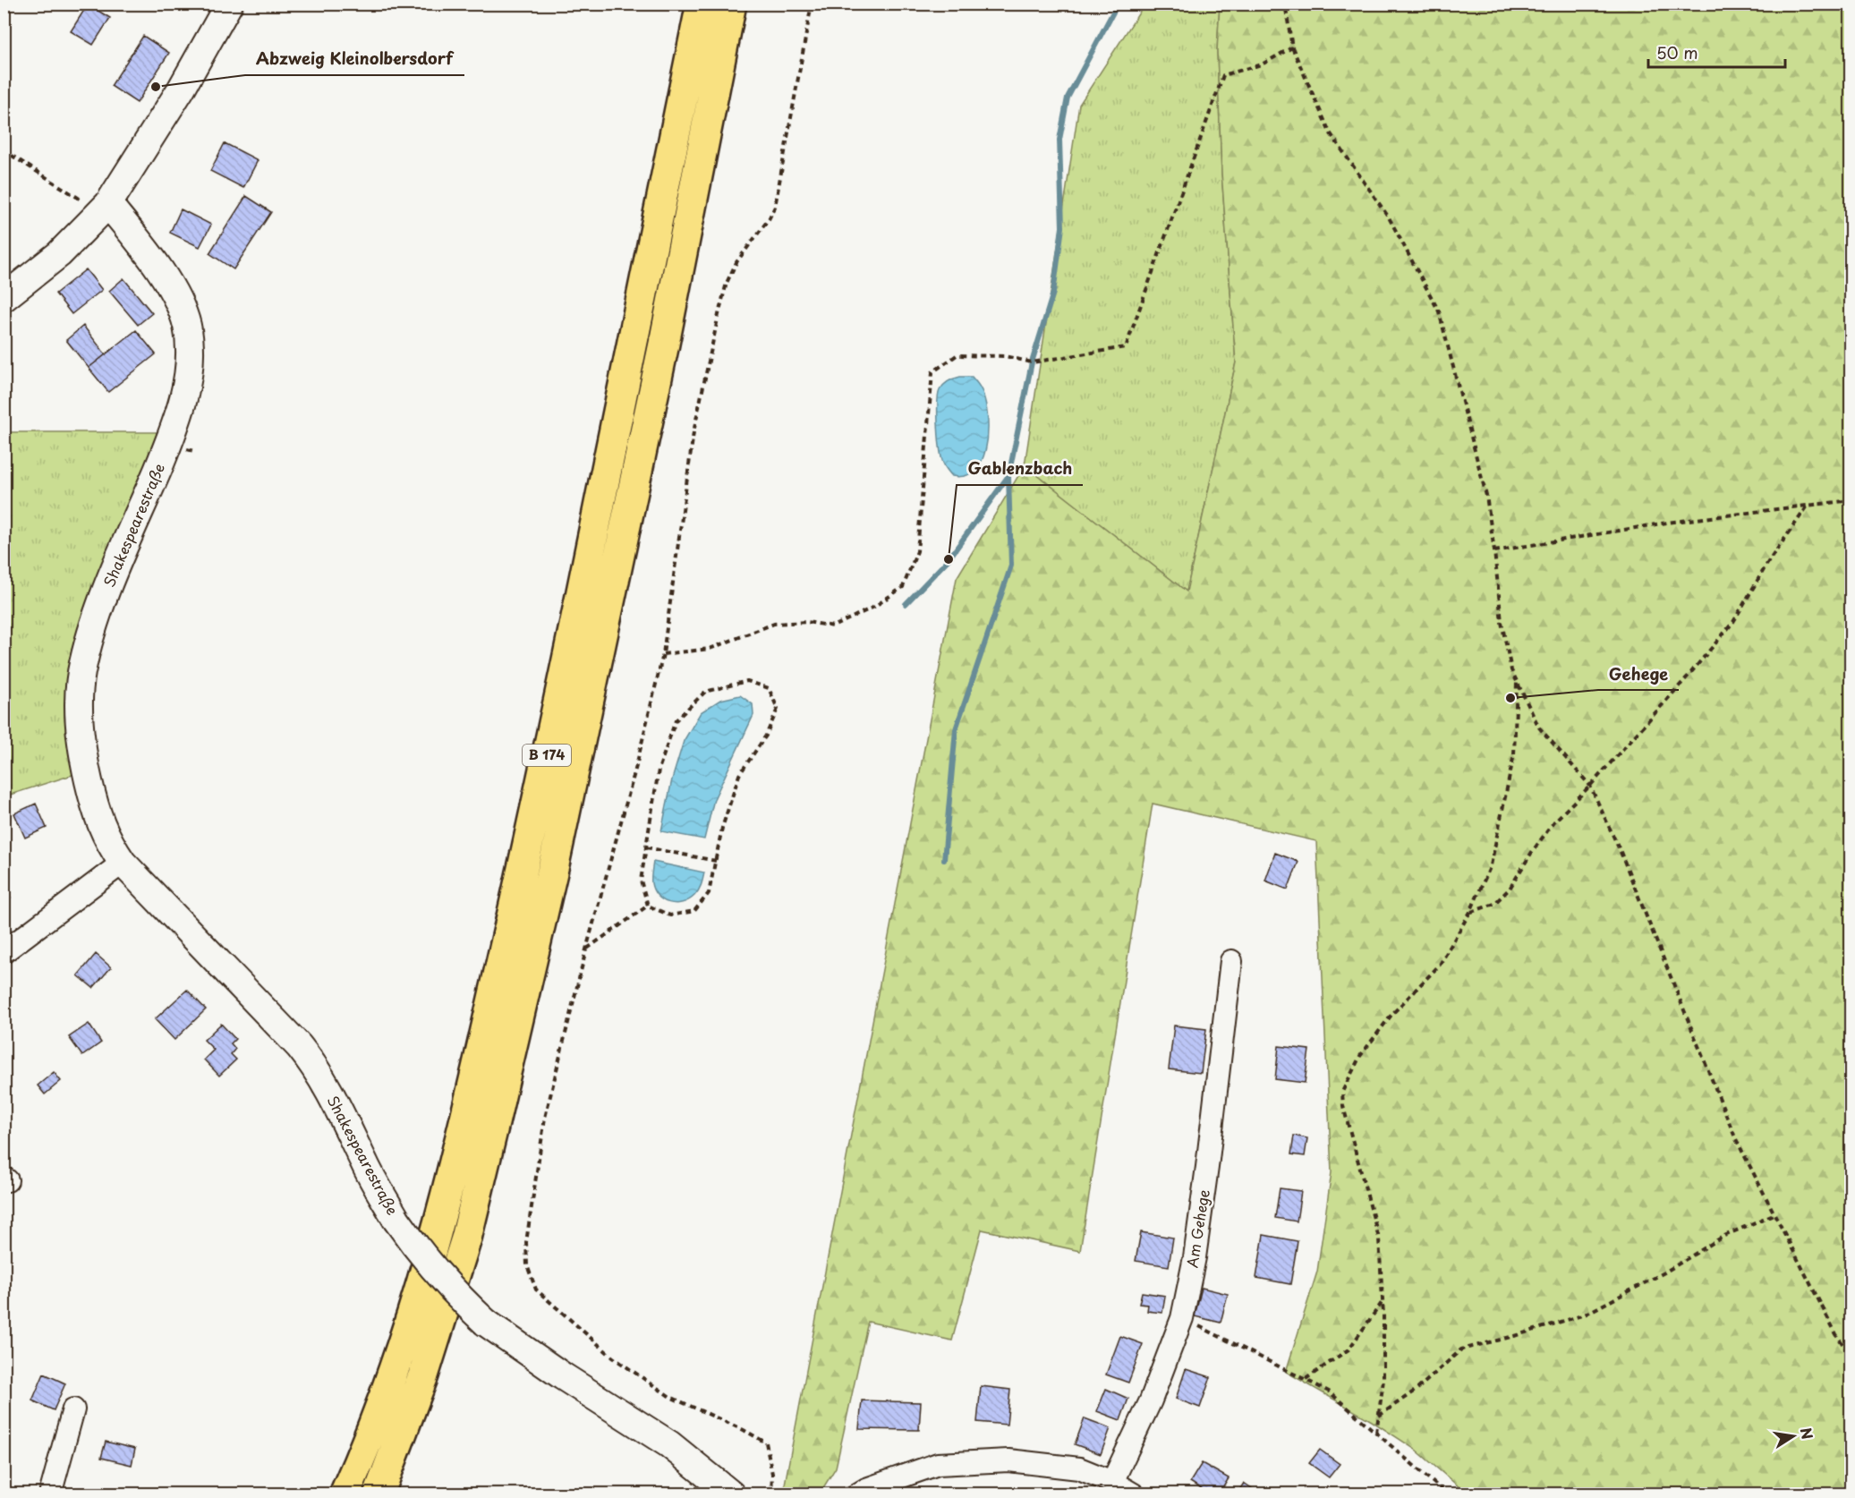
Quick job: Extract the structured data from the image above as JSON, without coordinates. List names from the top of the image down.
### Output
{
  "streets": {
    "highway": ["B 174"],
    "street": ["Shakespearestraße", "Am Gehege"]
  },
  "places": ["Abzweig Kleinolbersdorf", "Gablenzbach", "Gehege"],
  "scale_bar": "50 m",
  "north": "right"
}
